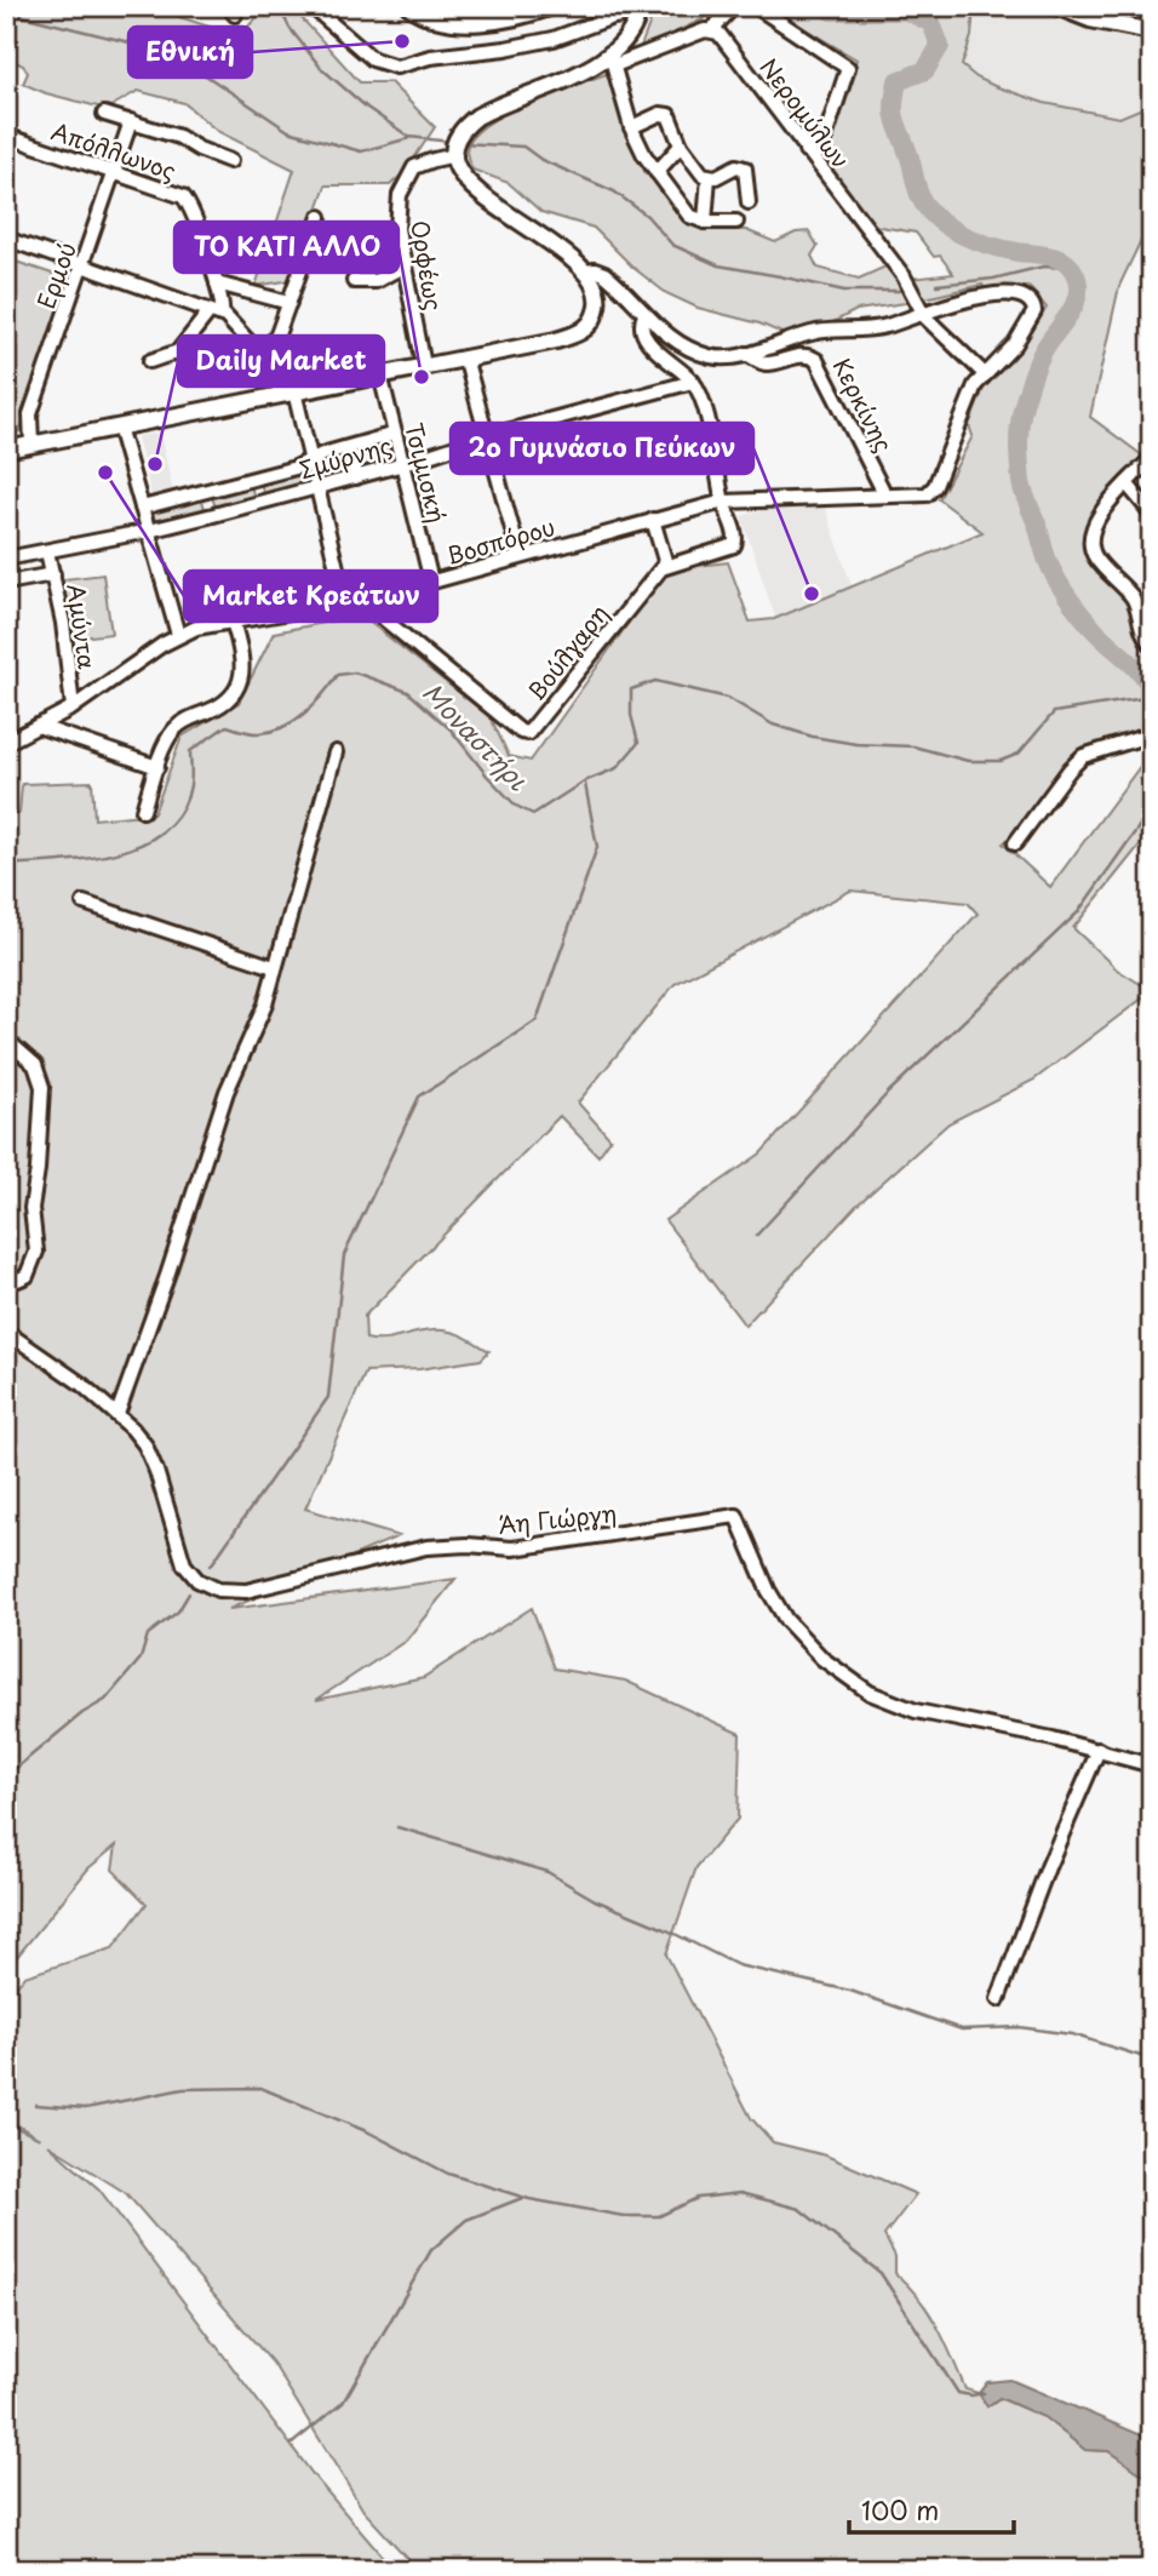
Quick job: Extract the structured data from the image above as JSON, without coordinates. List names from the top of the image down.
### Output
{
  "streets": {
    "street": [
      "Νερομύλων",
      "Απόλλωνος",
      "Ορφέως",
      "Ερμού",
      "Κερκίνης",
      "Σμύρνης",
      "Τσιμισκή",
      "Βοσπόρου",
      "Αμύντα",
      "Βούλγαρη",
      "Άη Γιώργη"
    ]
  },
  "crossings": [
    ["Νερομύλων", "Βοσπόρου"],
    ["Απόλλωνος", "Ερμού"],
    ["Κερκίνης", "Βοσπόρου"],
    ["Σμύρνης", "Τσιμισκή"],
    ["Σμύρνης", "Αμύντα"],
    ["Τσιμισκή", "Βοσπόρου"],
    ["Βοσπόρου", "Αμύντα"],
    ["Βοσπόρου", "Βούλγαρη"]
  ],
  "water": ["Μοναστήρι"],
  "places": [
    "Εθνική",
    "ΤΟ ΚΑΤΙ ΑΛΛΟ",
    "Daily Market",
    "Market Κρεάτων",
    "2ο Γυμνάσιο Πεύκων"
  ],
  "scale_bar": "100 m"
}
